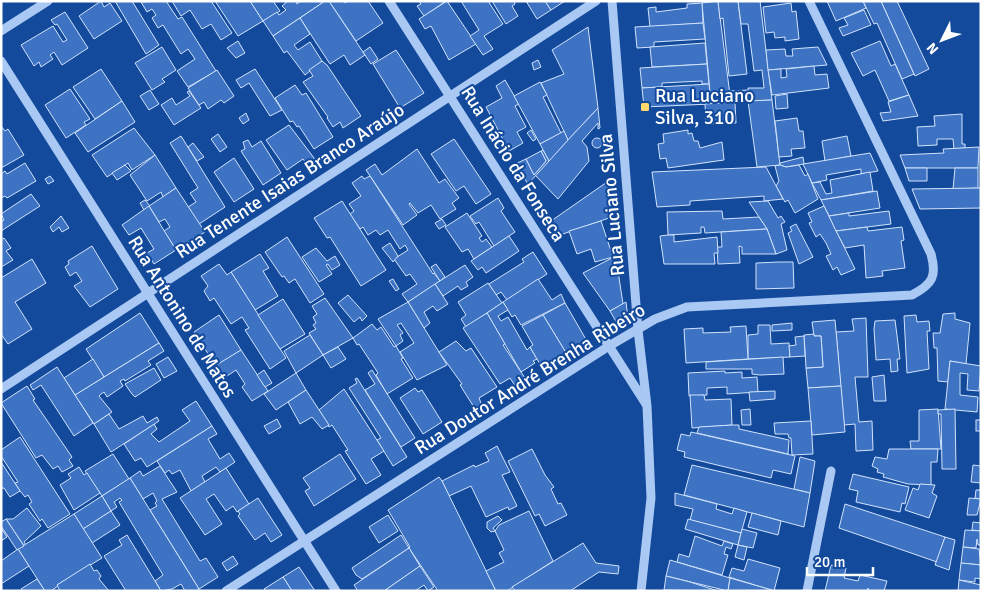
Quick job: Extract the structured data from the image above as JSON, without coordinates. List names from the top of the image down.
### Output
{
  "streets": {
    "street": [
      "Rua Inácio da Fonseca",
      "Rua Tenente Isaias Branco Araújo",
      "Rua Luciano Silva",
      "Rua Antonino de Matos",
      "Rua Doutor André Brenha Ribeiro"
    ]
  },
  "crossings": [
    ["Rua Inácio da Fonseca", "Rua Tenente Isaias Branco Araújo"],
    ["Rua Inácio da Fonseca", "Rua Luciano Silva"],
    ["Rua Inácio da Fonseca", "Rua Doutor André Brenha Ribeiro"],
    ["Rua Tenente Isaias Branco Araújo", "Rua Antonino de Matos"],
    ["Rua Luciano Silva", "Rua Doutor André Brenha Ribeiro"],
    ["Rua Antonino de Matos", "Rua Doutor André Brenha Ribeiro"]
  ],
  "places": {
    "transit": ["Rua Luciano Silva, 310"]
  },
  "scale_bar": "20 m",
  "north": "bottom left"
}
